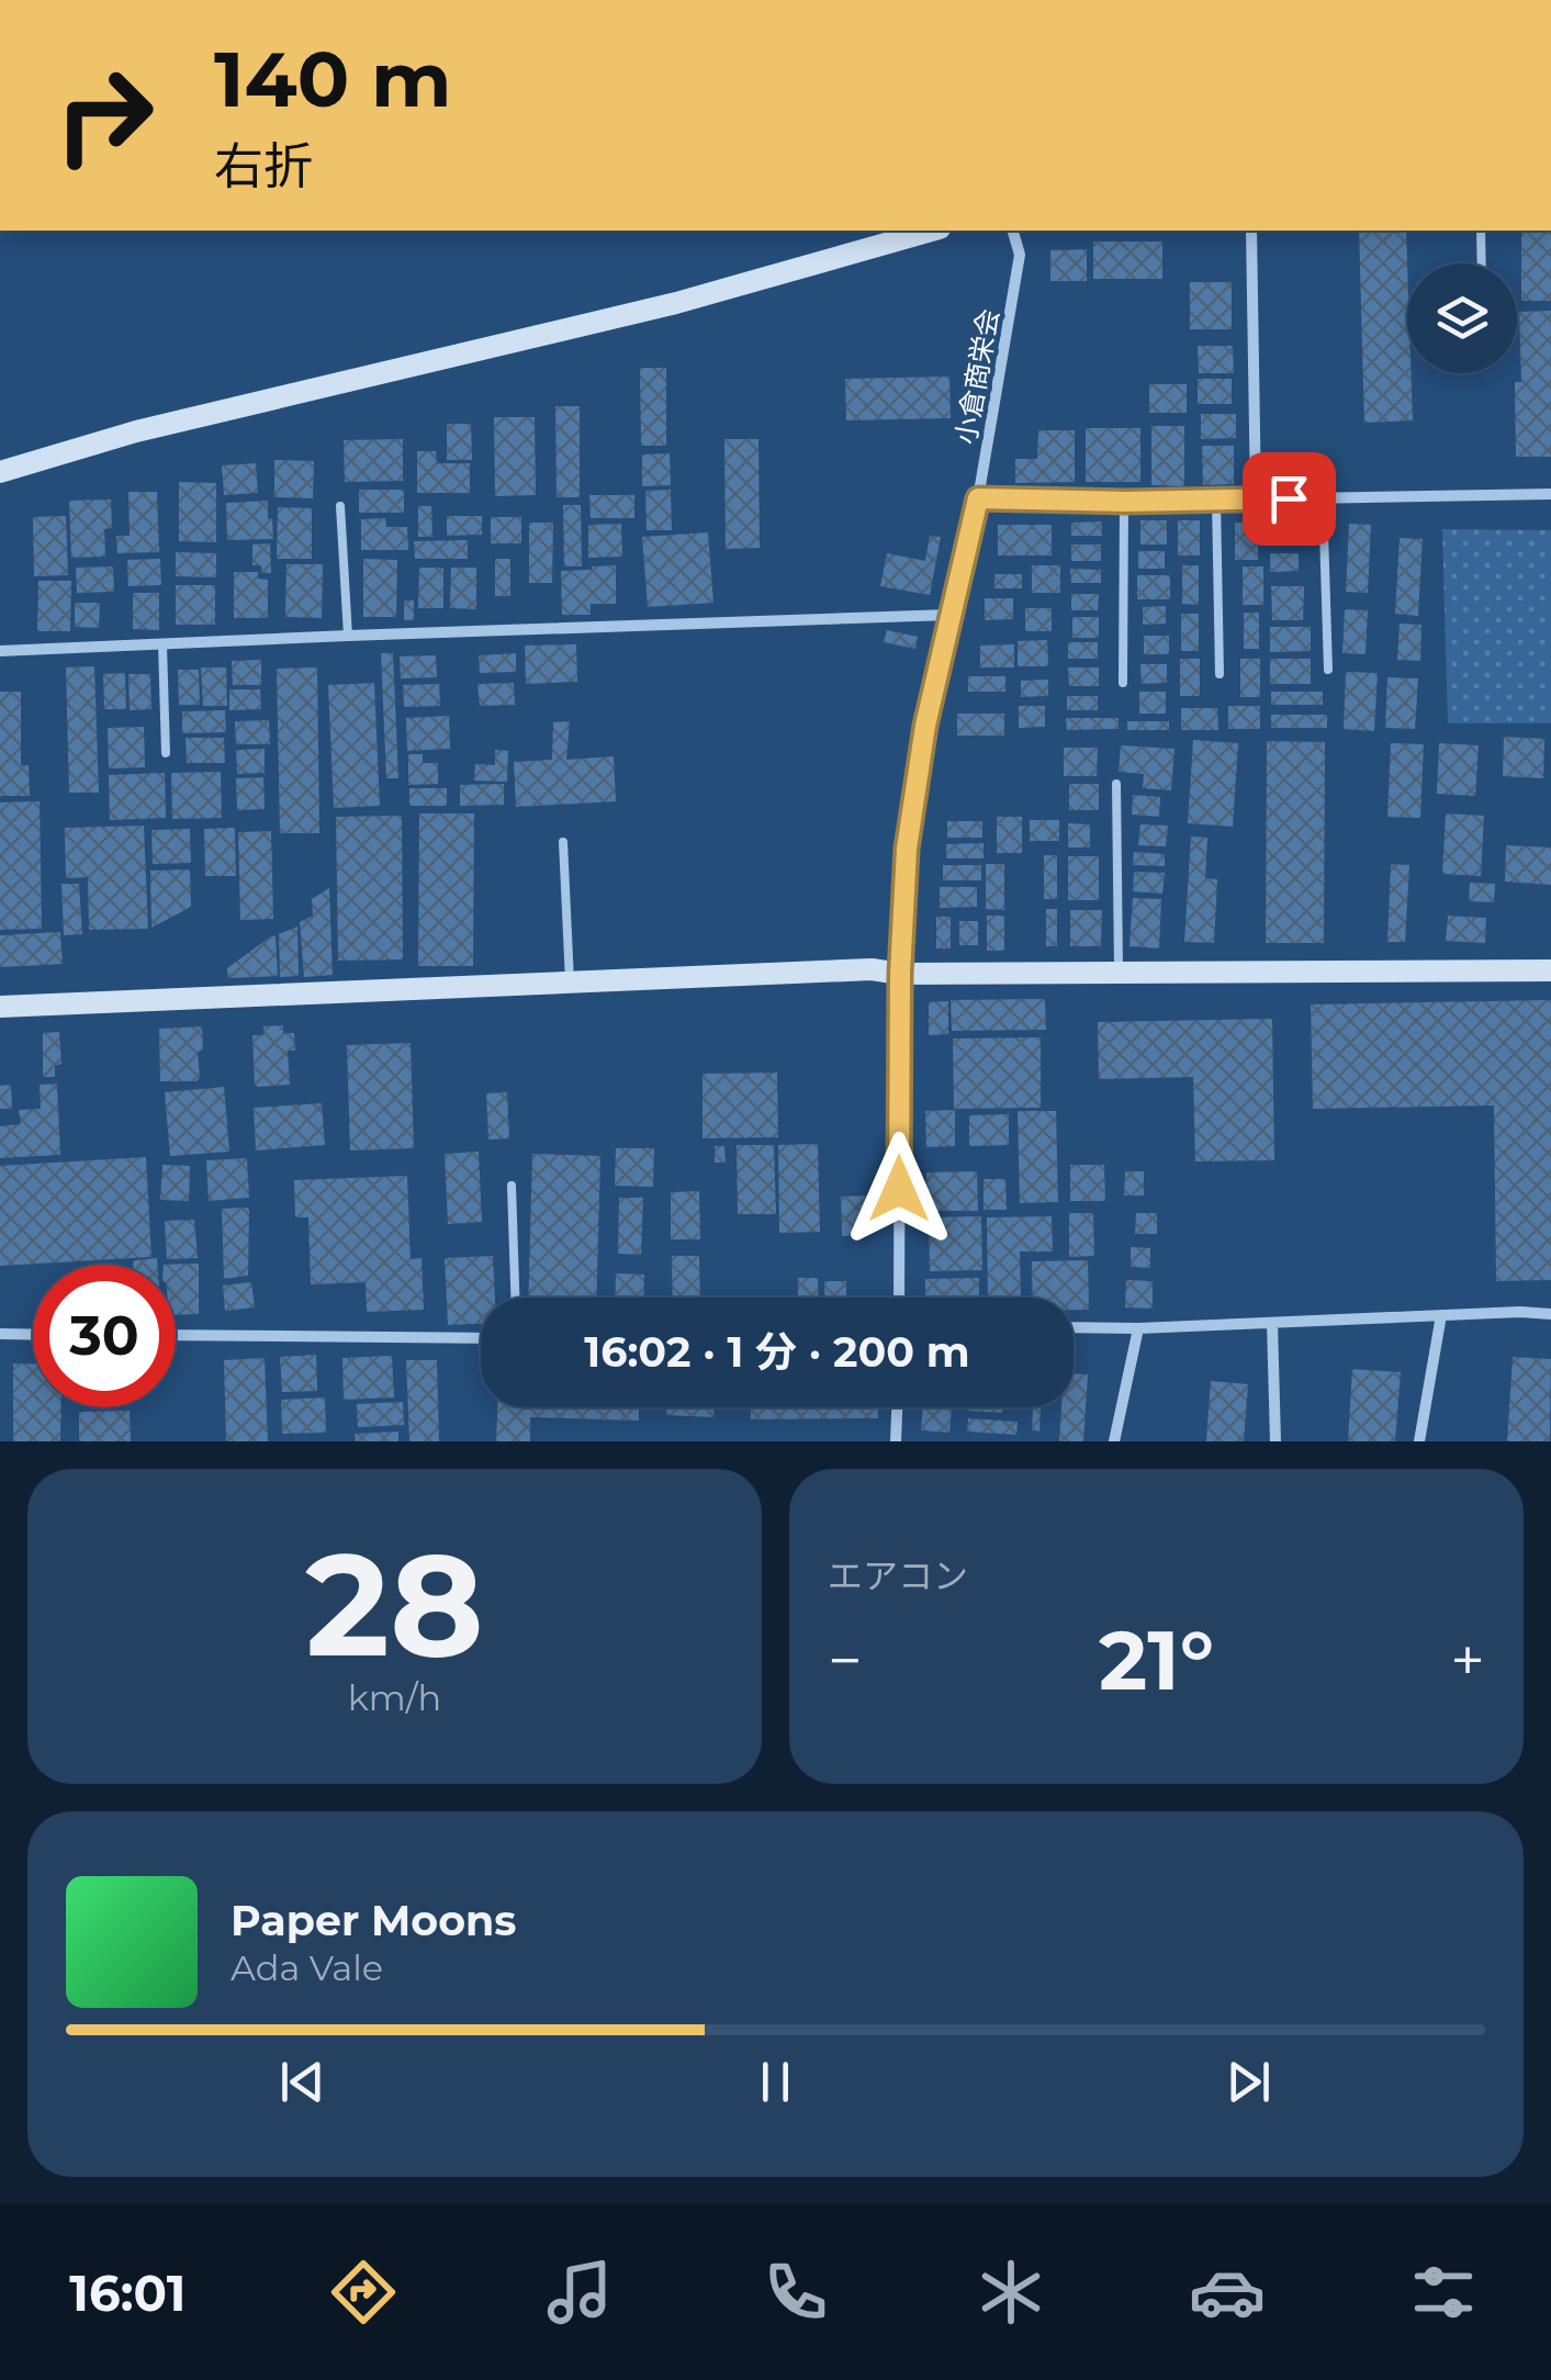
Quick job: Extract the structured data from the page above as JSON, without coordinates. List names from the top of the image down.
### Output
{
  "streets": {
    "street": ["小倉商栄会"]
  },
  "page": {
    "turn": ["140 m", "右折"],
    "limit": "30",
    "trip": "16:02 · 1 分 · 200 m",
    "tile": [
      ["28", "km/h"],
      "エアコン"
    ],
    "heat": ["−", "21°", "+"],
    "song": ["Paper Moons", "Ada Vale"],
    "tabs": "16:01"
  }
}
